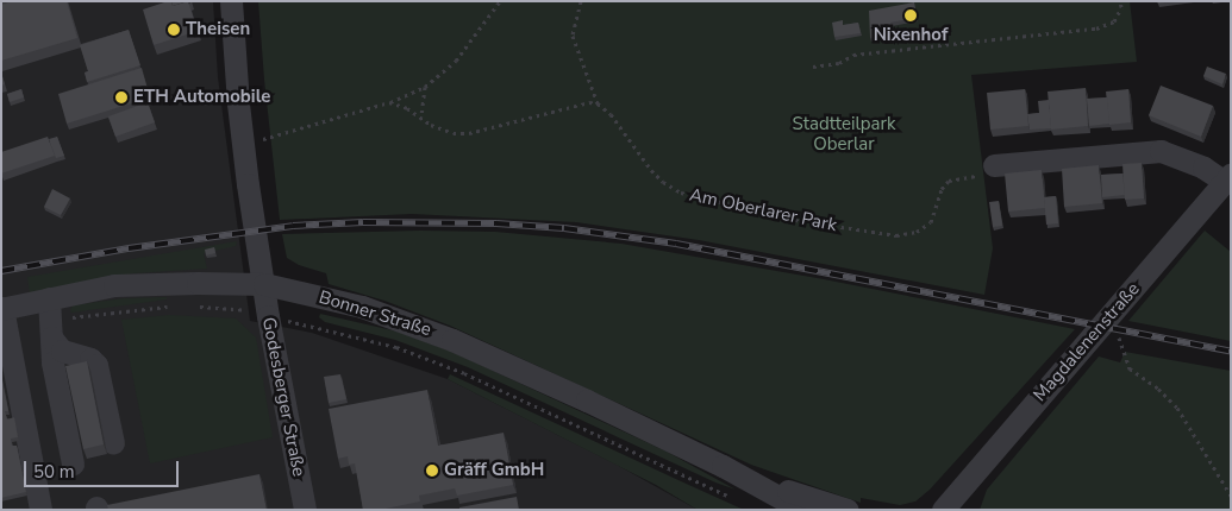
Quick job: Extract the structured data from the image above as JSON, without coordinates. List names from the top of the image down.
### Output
{
  "streets": {
    "street": ["Bonner Straße", "Magdalenenstraße", "Godesberger Straße"],
    "path": ["Am Oberlarer Park"]
  },
  "crossings": [
    ["Bonner Straße", "Godesberger Straße"]
  ],
  "parks": ["Stadtteilpark Oberlar"],
  "places": [
    "Nixenhof",
    "Theisen",
    "ETH Automobile",
    "Gräff GmbH"
  ],
  "scale_bar": "50 m"
}
